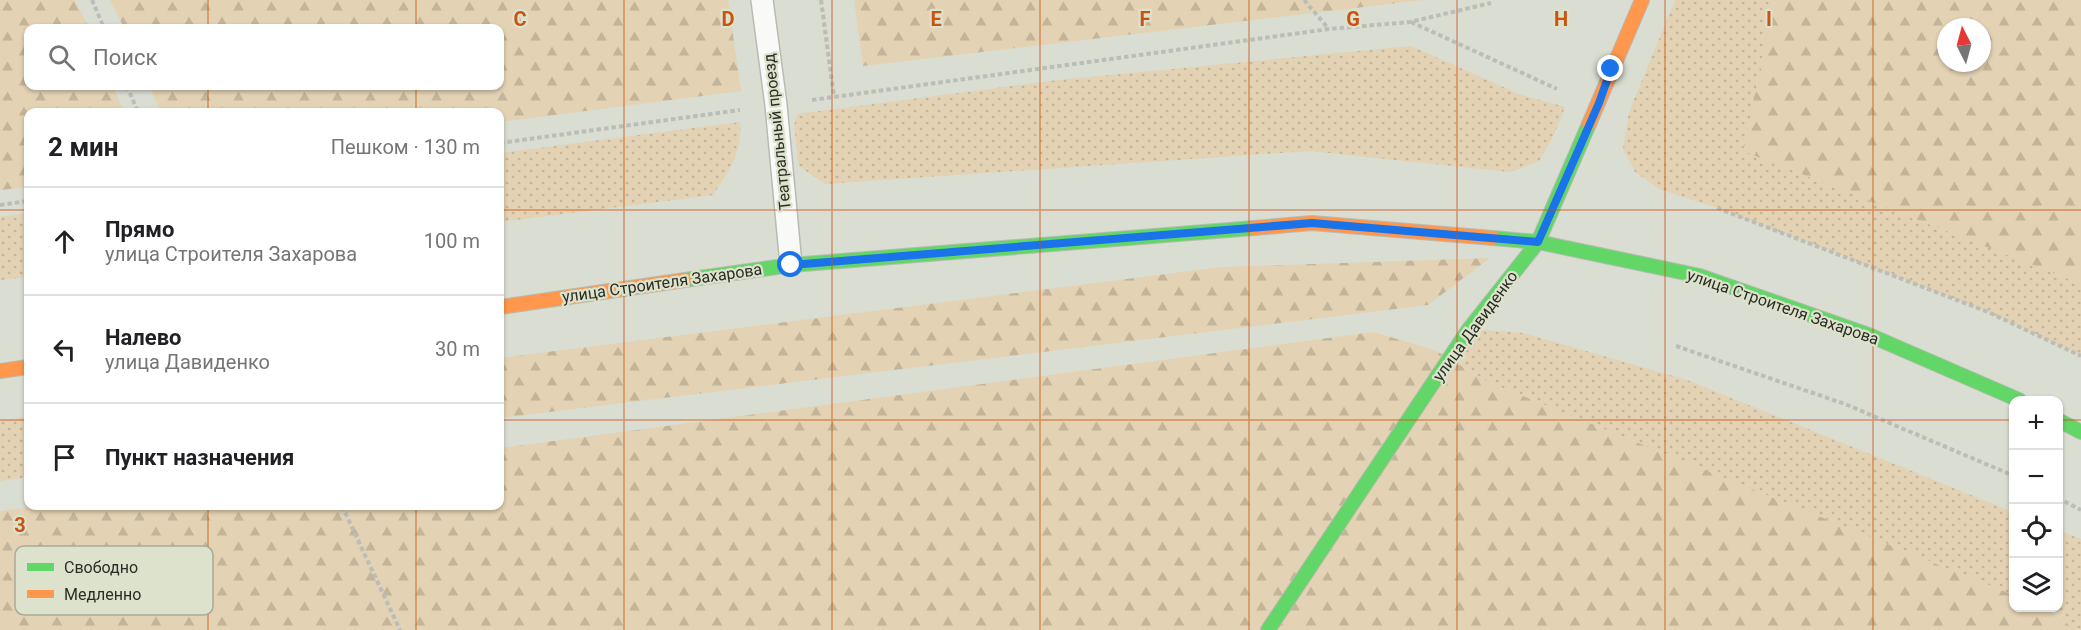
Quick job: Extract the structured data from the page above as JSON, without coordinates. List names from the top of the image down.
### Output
{
  "streets": {
    "street": ["улица Строителя Захарова", "улица Давиденко"],
    "lane": ["Театральный проезд"]
  },
  "crossings": [
    ["Театральный проезд", "улица Строителя Захарова"],
    ["улица Строителя Захарова", "улица Давиденко"]
  ],
  "legend": ["Свободно", "Медленно"],
  "north": "top",
  "page": {
    "search": "Поиск",
    "heading": ["2 мин", "Пешком · 130 m"],
    "list": [
      ["Прямо", "улица Строителя Захарова", "100 m"],
      ["Налево", "улица Давиденко", "30 m"],
      "Пункт назначения"
    ],
    "map_buttons": ["+", "−"]
  },
  "grid": {
    "columns": [
      "C",
      "D",
      "E",
      "F",
      "G",
      "H",
      "I"
    ],
    "rows": ["3"]
  }
}
